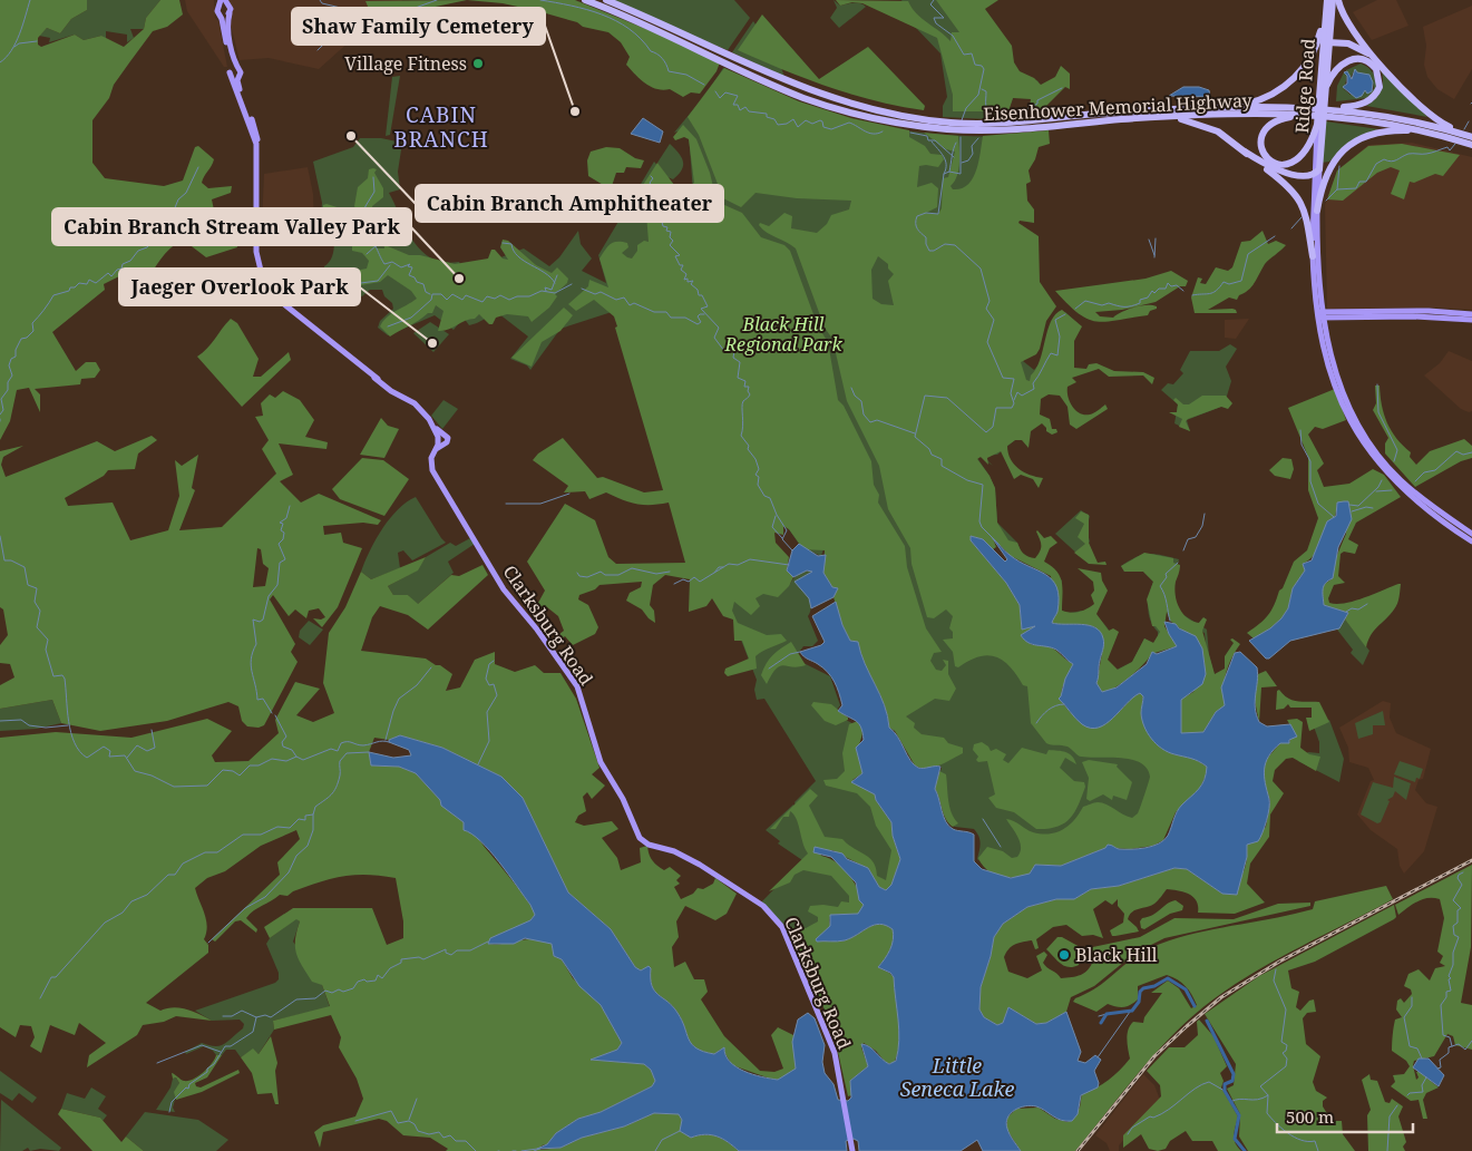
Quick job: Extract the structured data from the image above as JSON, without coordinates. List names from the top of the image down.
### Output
{
  "streets": {
    "highway": ["Ridge Road", "Eisenhower Memorial Highway"],
    "main road": ["Clarksburg Road"]
  },
  "districts": ["CABIN BRANCH"],
  "water": ["Little Seneca Lake"],
  "parks": ["Black Hill Regional Park"],
  "places": [
    "Village Fitness",
    "Shaw Family Cemetery",
    "Cabin Branch Amphitheater",
    "Cabin Branch Stream Valley Park",
    "Jaeger Overlook Park",
    "Black Hill"
  ],
  "scale_bar": "500 m"
}
